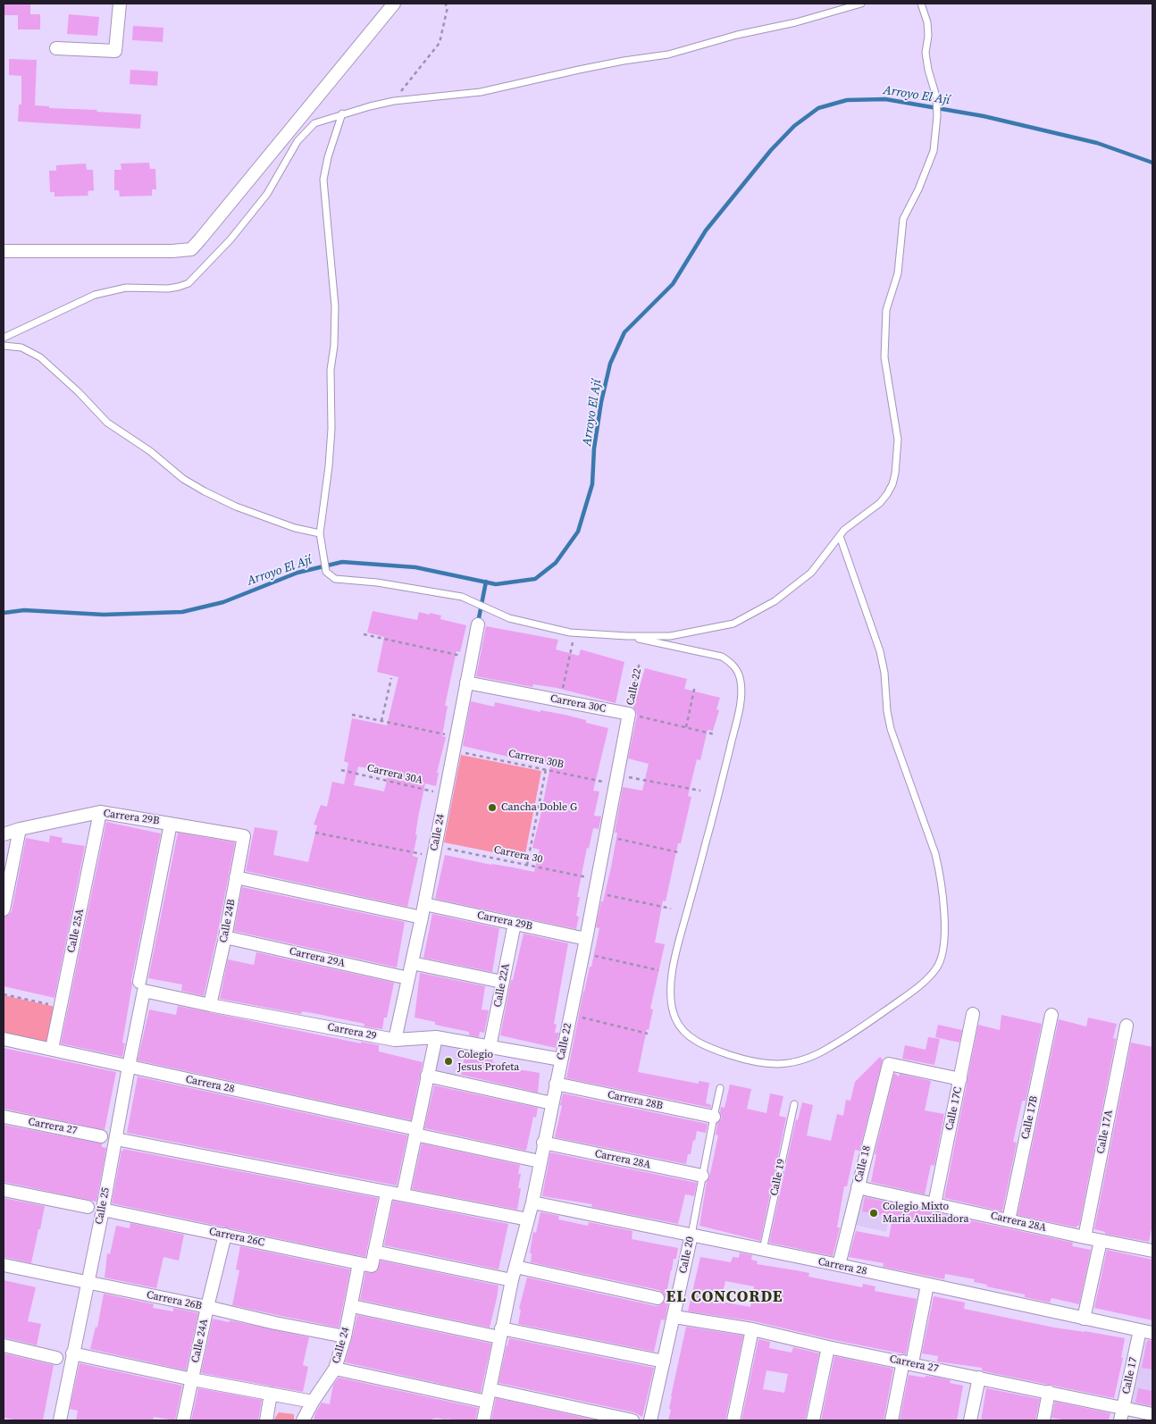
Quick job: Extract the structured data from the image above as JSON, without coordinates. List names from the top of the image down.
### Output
{
  "streets": {
    "street": [
      "Calle 22",
      "Carrera 30C",
      "Carrera 29B",
      "Calle 24",
      "Calle 24B",
      "Calle 25A",
      "Carrera 29A",
      "Calle 22A",
      "Carrera 29",
      "Carrera 28",
      "Carrera 28B",
      "Calle 17C",
      "Calle 17B",
      "Carrera 27",
      "Calle 17A",
      "Carrera 28A",
      "Calle 18",
      "Calle 25",
      "Carrera 26C",
      "Calle 20",
      "Carrera 26B",
      "Calle 24A",
      "Calle 17"
    ],
    "lane": ["Calle 19"],
    "path": ["Carrera 30B", "Carrera 30A", "Carrera 30"]
  },
  "crossings": [
    ["Calle 22", "Carrera 30C"],
    ["Calle 22", "Carrera 30B"],
    ["Calle 22", "Carrera 29B"],
    ["Calle 22", "Carrera 30"],
    ["Calle 22", "Carrera 29"],
    ["Calle 22", "Carrera 28"],
    ["Calle 22", "Carrera 28B"],
    ["Calle 22", "Carrera 28A"],
    ["Carrera 30C", "Calle 24"],
    ["Carrera 30B", "Calle 24"],
    ["Carrera 30A", "Calle 24"],
    ["Carrera 29B", "Calle 24"],
    ["Carrera 29B", "Calle 24B"],
    ["Carrera 29B", "Calle 25A"],
    ["Carrera 29B", "Calle 22A"],
    ["Carrera 29B", "Calle 25"],
    ["Calle 24", "Carrera 30"],
    ["Calle 24", "Carrera 29A"],
    ["Calle 24", "Carrera 29"],
    ["Calle 24", "Carrera 26C"],
    ["Calle 24", "Carrera 26B"],
    ["Calle 24B", "Carrera 29A"],
    ["Calle 24B", "Carrera 29"],
    ["Calle 25A", "Carrera 28"],
    ["Calle 22A", "Carrera 29"],
    ["Carrera 29", "Calle 25"],
    ["Carrera 28", "Calle 18"],
    ["Carrera 28", "Calle 19"],
    ["Carrera 28", "Calle 25"],
    ["Carrera 28", "Calle 20"],
    ["Carrera 28", "Calle 17"],
    ["Carrera 28B", "Calle 20"],
    ["Calle 17C", "Carrera 28A"],
    ["Calle 17C", "Calle 18"],
    ["Calle 17B", "Carrera 28A"],
    ["Carrera 27", "Calle 20"],
    ["Carrera 27", "Calle 17"],
    ["Calle 17A", "Carrera 28A"],
    ["Carrera 28A", "Calle 18"],
    ["Carrera 28A", "Calle 20"],
    ["Calle 25", "Carrera 26C"],
    ["Calle 25", "Carrera 26B"],
    ["Carrera 26C", "Calle 24A"],
    ["Carrera 26B", "Calle 24A"]
  ],
  "districts": ["EL CONCORDE"],
  "water": ["Arroyo El Ají"],
  "places": ["Cancha Doble G", "Colegio Jesus Profeta", "Colegio Mixto Maria Auxiliadora"]
}
